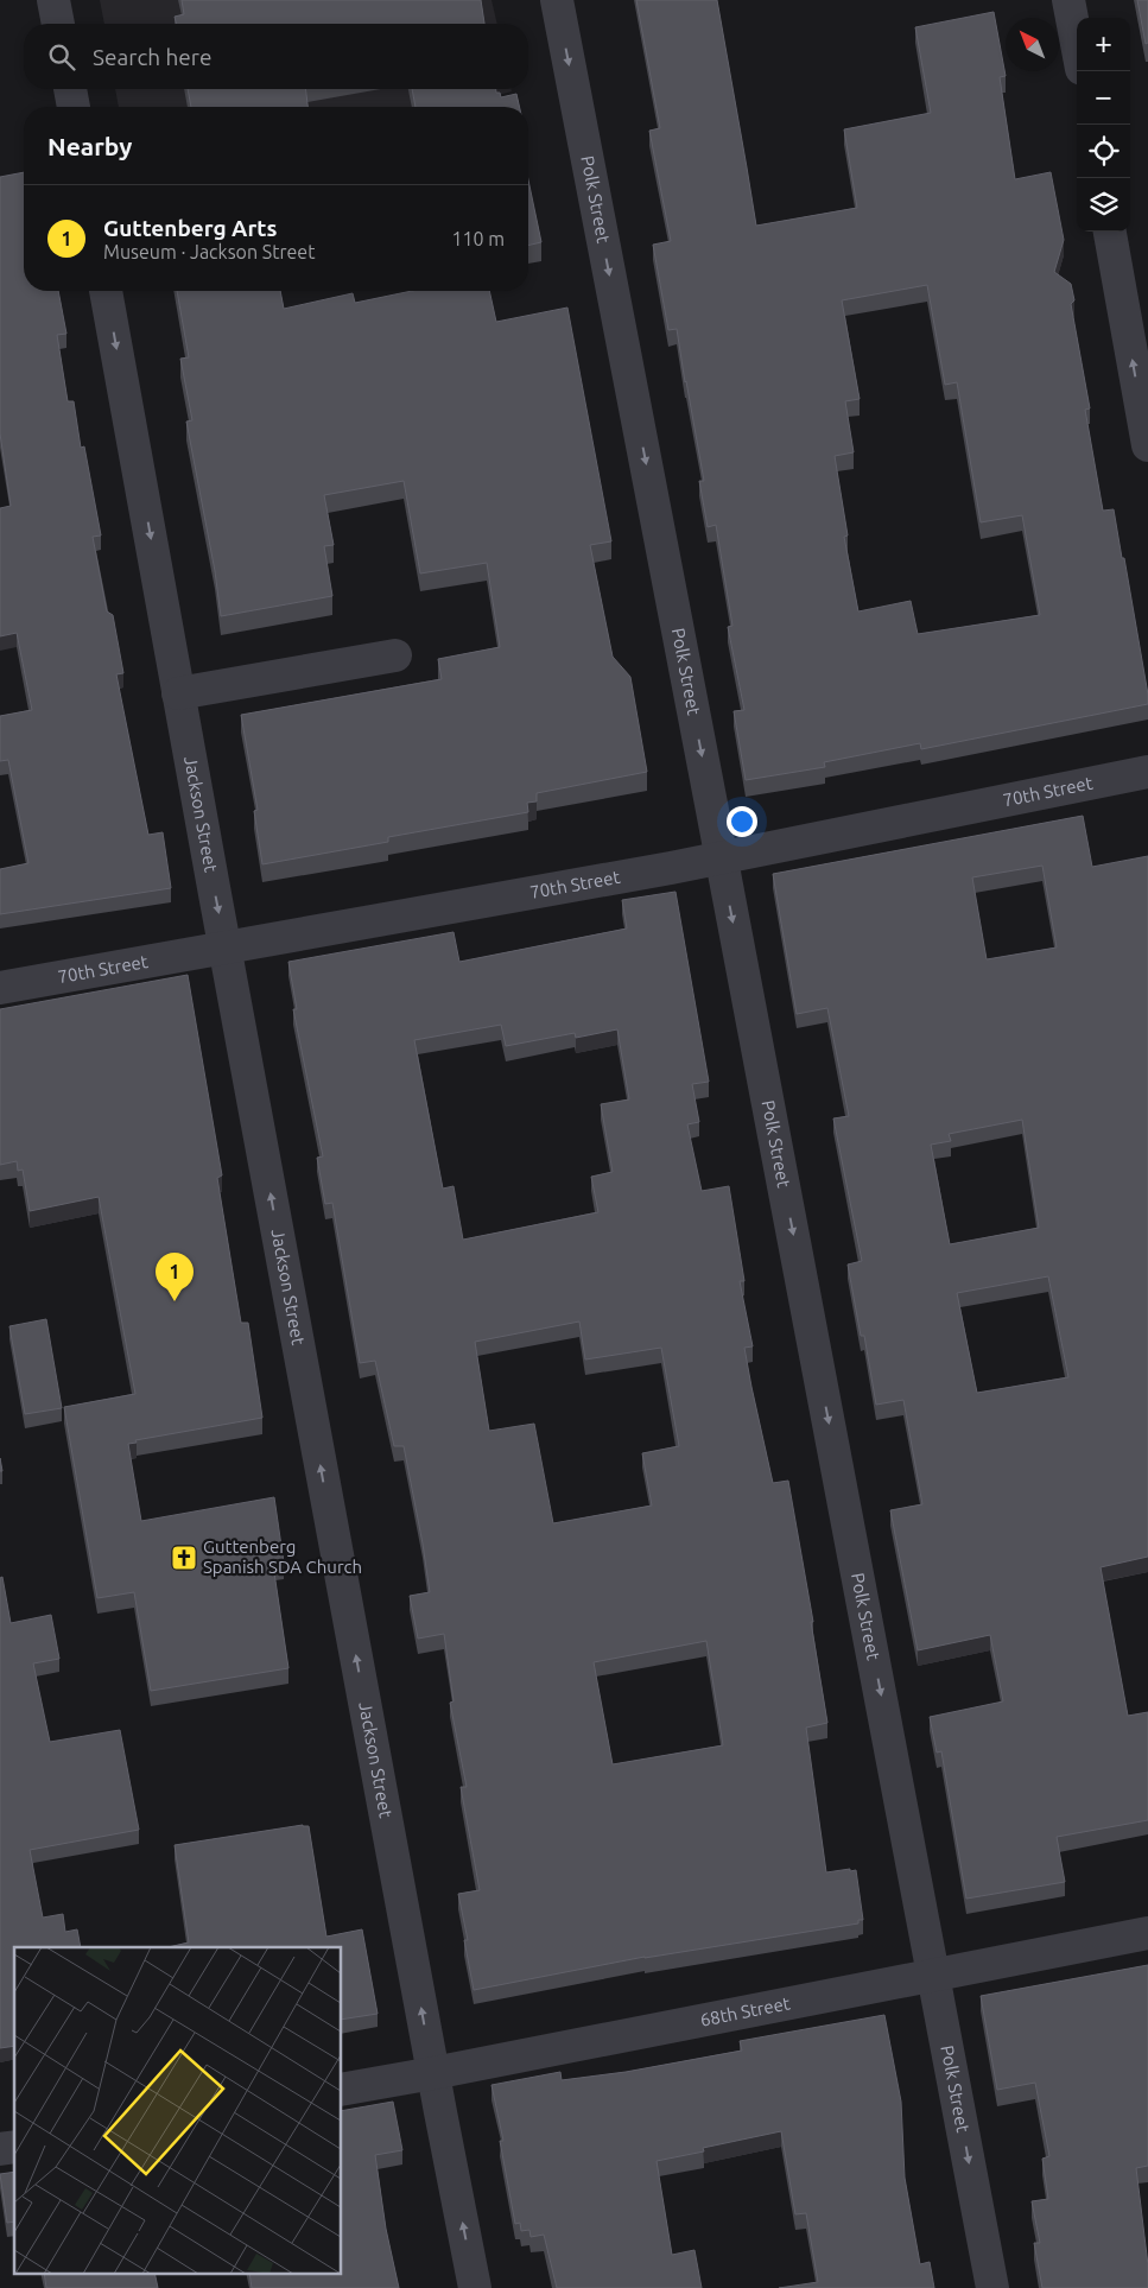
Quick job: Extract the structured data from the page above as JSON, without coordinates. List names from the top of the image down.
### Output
{
  "streets": {
    "street": [
      "Polk Street",
      "70th Street",
      "Jackson Street",
      "68th Street"
    ]
  },
  "crossings": [
    ["Polk Street", "70th Street"],
    ["Polk Street", "68th Street"],
    ["70th Street", "Jackson Street"],
    ["Jackson Street", "68th Street"]
  ],
  "one_way": ["Polk Street"],
  "places": {
    "church": ["Guttenberg Spanish SDA Church"]
  },
  "north": "top left",
  "page": {
    "map_buttons": ["+", "−"],
    "search": "Search here",
    "heading": "Nearby",
    "list": [
      {
        "mark": "1",
        "name": "Guttenberg Arts",
        "note": "Museum · Jackson Street",
        "value": "110 m"
      }
    ],
    "pins": "1"
  }
}
